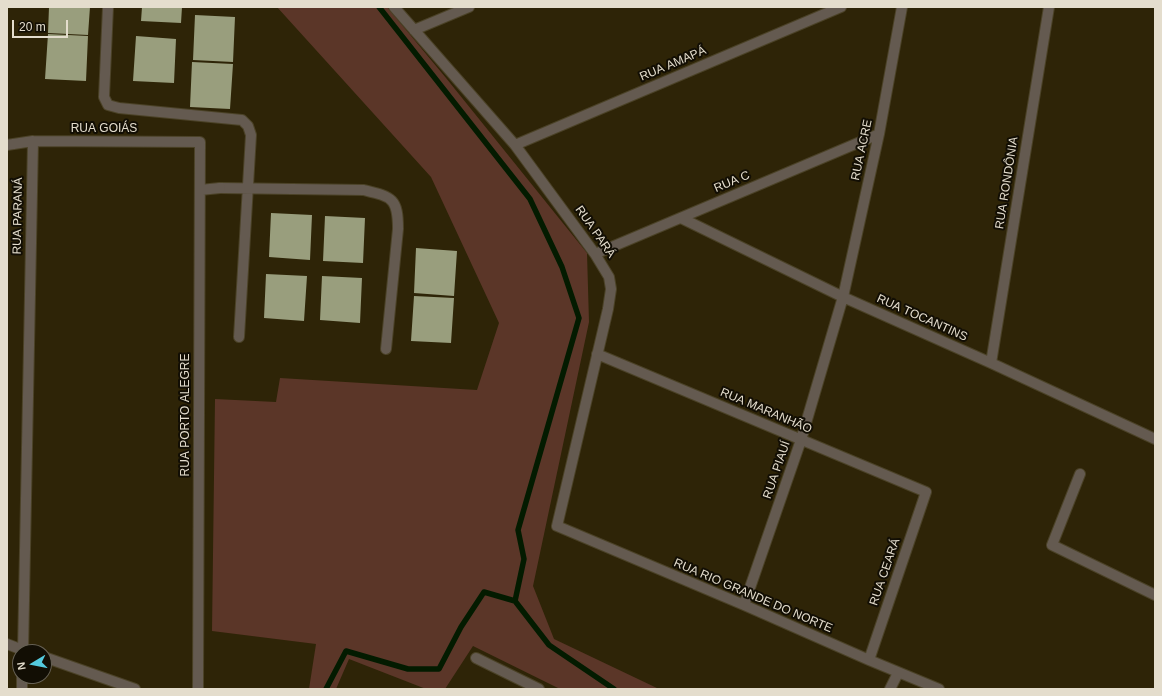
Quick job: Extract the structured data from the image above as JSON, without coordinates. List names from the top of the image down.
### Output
{
  "streets": {
    "street": [
      "RUA AMAPÁ",
      "RUA GOIÁS",
      "RUA ACRE",
      "RUA C",
      "RUA RONDÔNIA",
      "RUA PARANÁ",
      "RUA PARÁ",
      "RUA TOCANTINS",
      "RUA MARANHÃO",
      "RUA PORTO ALEGRE",
      "RUA PIAUÍ",
      "RUA CEARÁ",
      "RUA RIO GRANDE DO NORTE"
    ]
  },
  "crossings": [
    ["RUA AMAPÁ", "RUA PARÁ"],
    ["RUA GOIÁS", "RUA PARANÁ"],
    ["RUA GOIÁS", "RUA PORTO ALEGRE"],
    ["RUA ACRE", "RUA C"],
    ["RUA ACRE", "RUA TOCANTINS"],
    ["RUA ACRE", "RUA PIAUÍ"],
    ["RUA C", "RUA PARÁ"],
    ["RUA C", "RUA TOCANTINS"],
    ["RUA RONDÔNIA", "RUA TOCANTINS"],
    ["RUA PARÁ", "RUA MARANHÃO"],
    ["RUA PARÁ", "RUA RIO GRANDE DO NORTE"],
    ["RUA TOCANTINS", "RUA PIAUÍ"],
    ["RUA MARANHÃO", "RUA PIAUÍ"],
    ["RUA MARANHÃO", "RUA CEARÁ"],
    ["RUA PIAUÍ", "RUA RIO GRANDE DO NORTE"],
    ["RUA CEARÁ", "RUA RIO GRANDE DO NORTE"]
  ],
  "scale_bar": "20 m",
  "north": "left"
}
